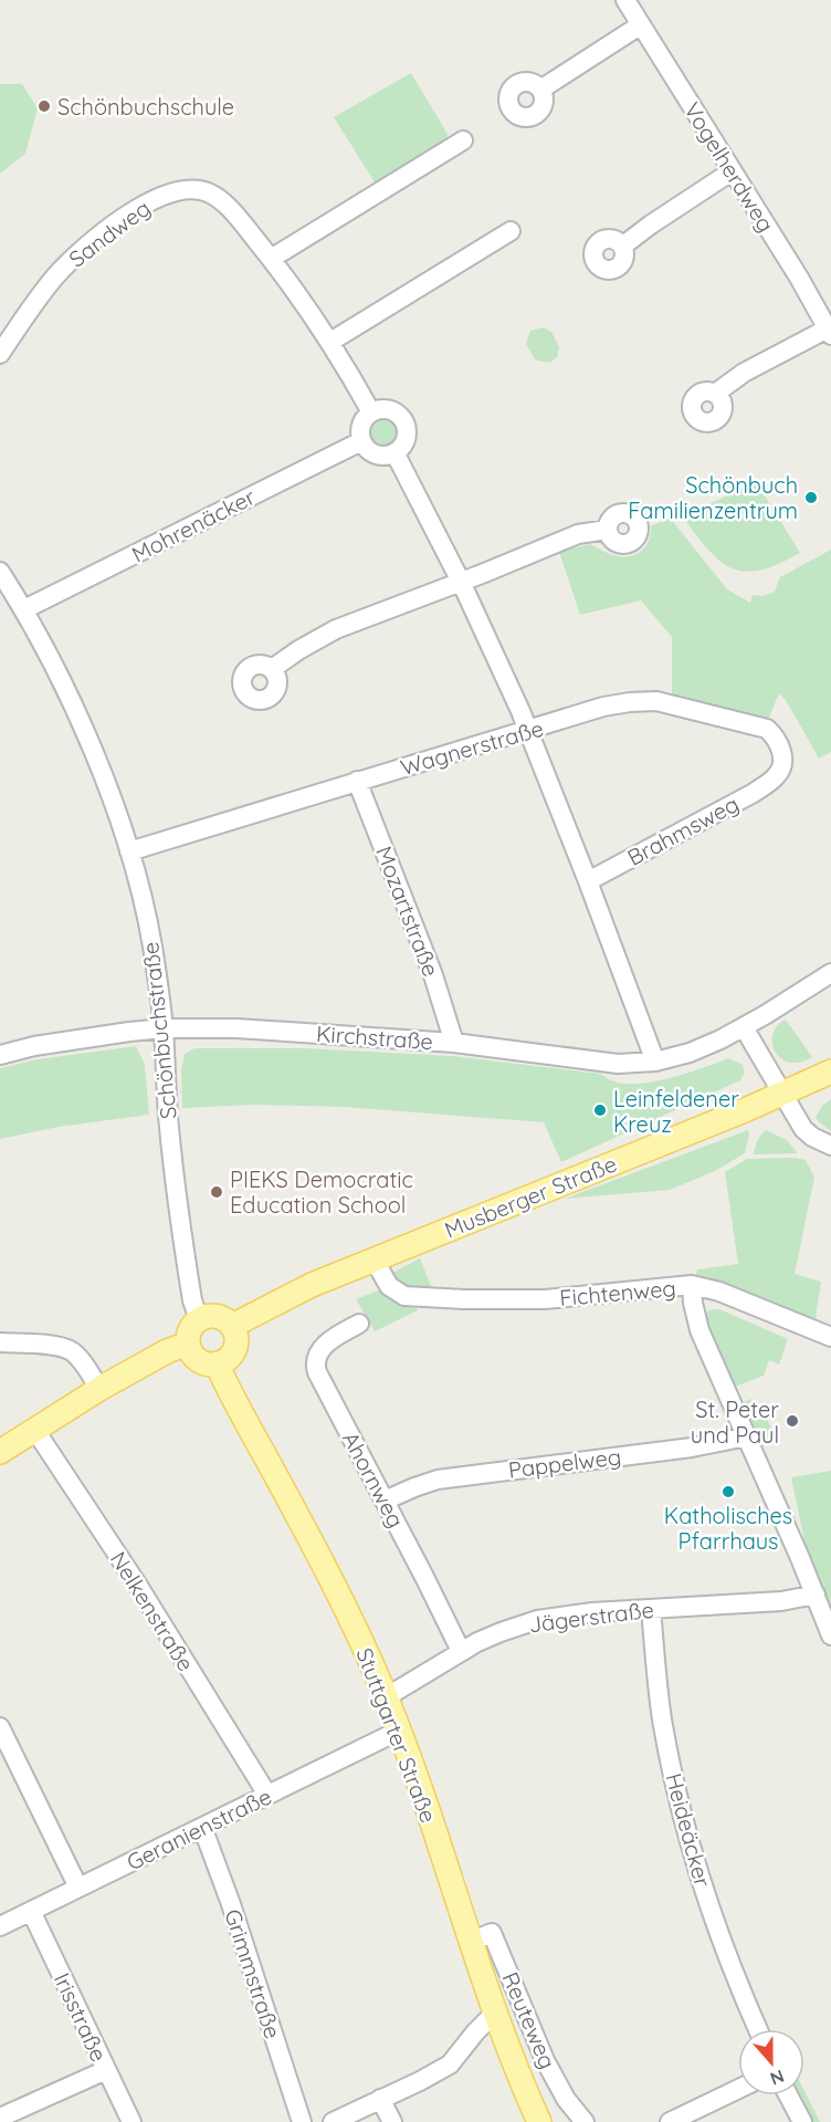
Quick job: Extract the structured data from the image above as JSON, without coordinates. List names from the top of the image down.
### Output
{
  "streets": {
    "main road": ["Musberger Straße", "Stuttgarter Straße"],
    "street": [
      "Vogelherdweg",
      "Sandweg",
      "Mohrenäcker",
      "Wagnerstraße",
      "Brahmsweg",
      "Mozartstraße",
      "Schönbuchstraße",
      "Kirchstraße",
      "Fichtenweg",
      "Pappelweg",
      "Ahornweg",
      "Nelkenstraße",
      "Jägerstraße",
      "Geranienstraße",
      "Heideäcker",
      "Grimmstraße",
      "Irisstraße",
      "Reuteweg"
    ]
  },
  "crossings": [
    ["Sandweg", "Mohrenäcker"],
    ["Mohrenäcker", "Schönbuchstraße"],
    ["Wagnerstraße", "Brahmsweg"],
    ["Wagnerstraße", "Mozartstraße"],
    ["Wagnerstraße", "Schönbuchstraße"],
    ["Mozartstraße", "Kirchstraße"],
    ["Schönbuchstraße", "Kirchstraße"],
    ["Schönbuchstraße", "Musberger Straße"],
    ["Schönbuchstraße", "Stuttgarter Straße"],
    ["Musberger Straße", "Fichtenweg"],
    ["Musberger Straße", "Stuttgarter Straße"],
    ["Pappelweg", "Ahornweg"],
    ["Ahornweg", "Jägerstraße"],
    ["Nelkenstraße", "Geranienstraße"],
    ["Jägerstraße", "Stuttgarter Straße"],
    ["Jägerstraße", "Heideäcker"],
    ["Stuttgarter Straße", "Geranienstraße"],
    ["Stuttgarter Straße", "Reuteweg"],
    ["Geranienstraße", "Grimmstraße"],
    ["Geranienstraße", "Irisstraße"]
  ],
  "places": [
    "Schönbuchschule",
    "Schönbuch Familienzentrum",
    "Leinfeldener Kreuz",
    "PIEKS Democratic Education School",
    "St. Peter und Paul",
    "Katholisches Pfarrhaus"
  ],
  "north": "bottom"
}
